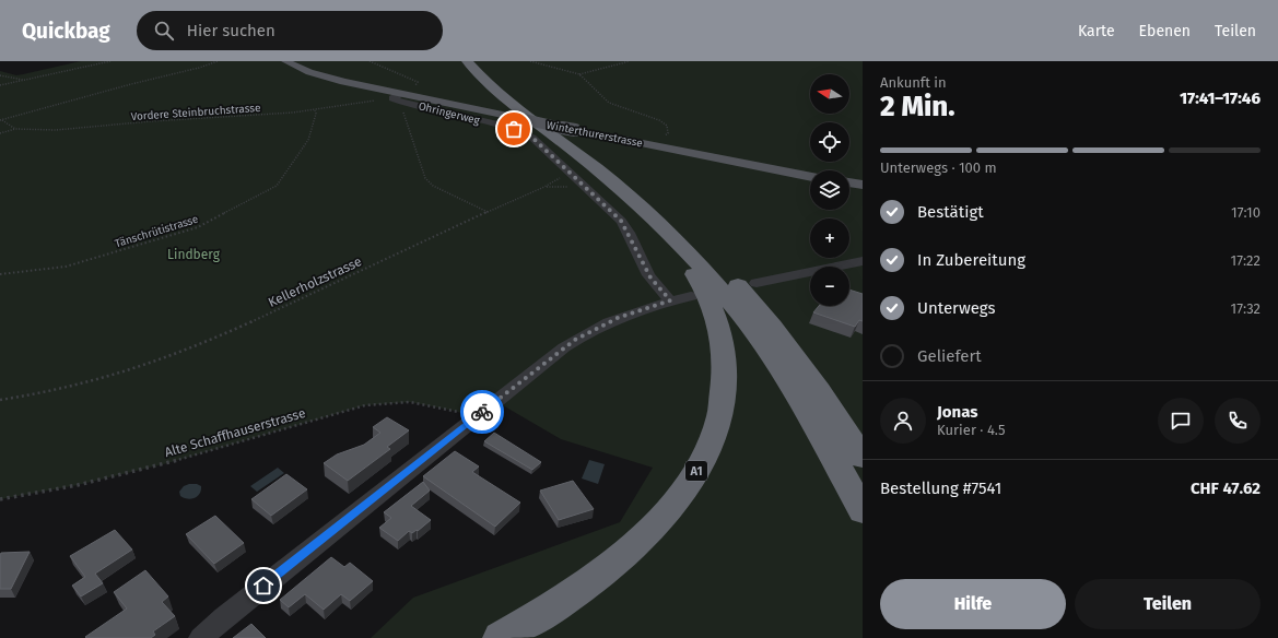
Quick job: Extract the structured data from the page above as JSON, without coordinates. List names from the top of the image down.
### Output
{
  "streets": {
    "highway": ["A1"],
    "main road": ["Winterthurerstrasse"],
    "street": ["Ohringerweg"],
    "path": [
      "Vordere Steinbruchstrasse",
      "Tänschrütistrasse",
      "Kellerholzstrasse",
      "Alte Schaffhauserstrasse"
    ]
  },
  "crossings": [
    ["Vordere Steinbruchstrasse", "Ohringerweg"],
    ["Vordere Steinbruchstrasse", "Winterthurerstrasse"],
    ["Vordere Steinbruchstrasse", "Tänschrütistrasse"],
    ["Ohringerweg", "Winterthurerstrasse"],
    ["Ohringerweg", "Kellerholzstrasse"]
  ],
  "parks": ["Lindberg"],
  "north": "left",
  "page": {
    "header": "Quickbag",
    "search": "Hier suchen",
    "nav": ["Karte", "Ebenen", "Teilen"],
    "heading": ["2 Min.", "Ankunft in", "17:41–17:46"],
    "panel": [
      "Jonas",
      "Kurier · 4.5",
      "Bestellung #7541",
      "CHF 47.62"
    ],
    "map_buttons": ["+", "−"],
    "bar": "Unterwegs · 100 m",
    "list": [
      ["Bestätigt", "17:10"],
      ["In Zubereitung", "17:22"],
      ["Unterwegs", "17:32"],
      "Geliefert"
    ],
    "buttons": ["Hilfe", "Teilen"]
  }
}
